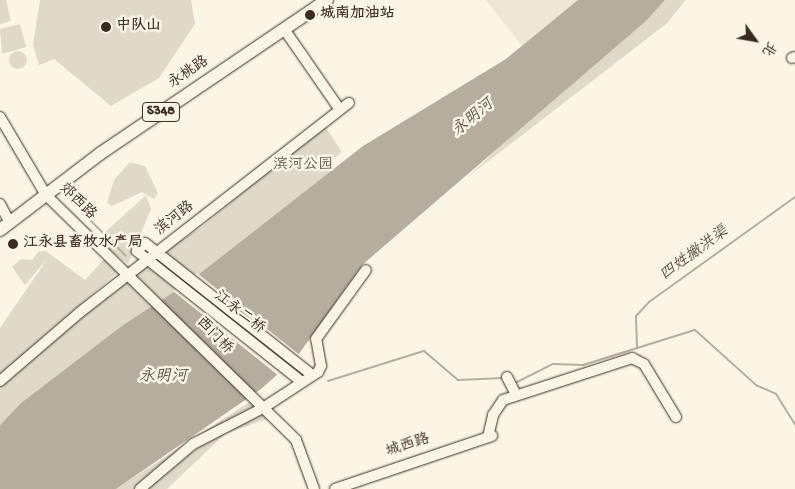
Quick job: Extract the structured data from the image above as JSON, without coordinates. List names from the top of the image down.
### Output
{
  "streets": {
    "main road": ["永桃路", "S348"],
    "street": [
      "郊西路",
      "滨河路",
      "江永二桥",
      "西门桥",
      "城西路"
    ]
  },
  "crossings": [
    ["永桃路", "郊西路"],
    ["郊西路", "滨河路"],
    ["郊西路", "西门桥"],
    ["滨河路", "江永二桥"]
  ],
  "water": ["永明河", "四姓撇洪渠"],
  "parks": ["滨河公园"],
  "places": ["城南加油站", "中队山", "江永县畜牧水产局"],
  "north": "bottom right"
}
